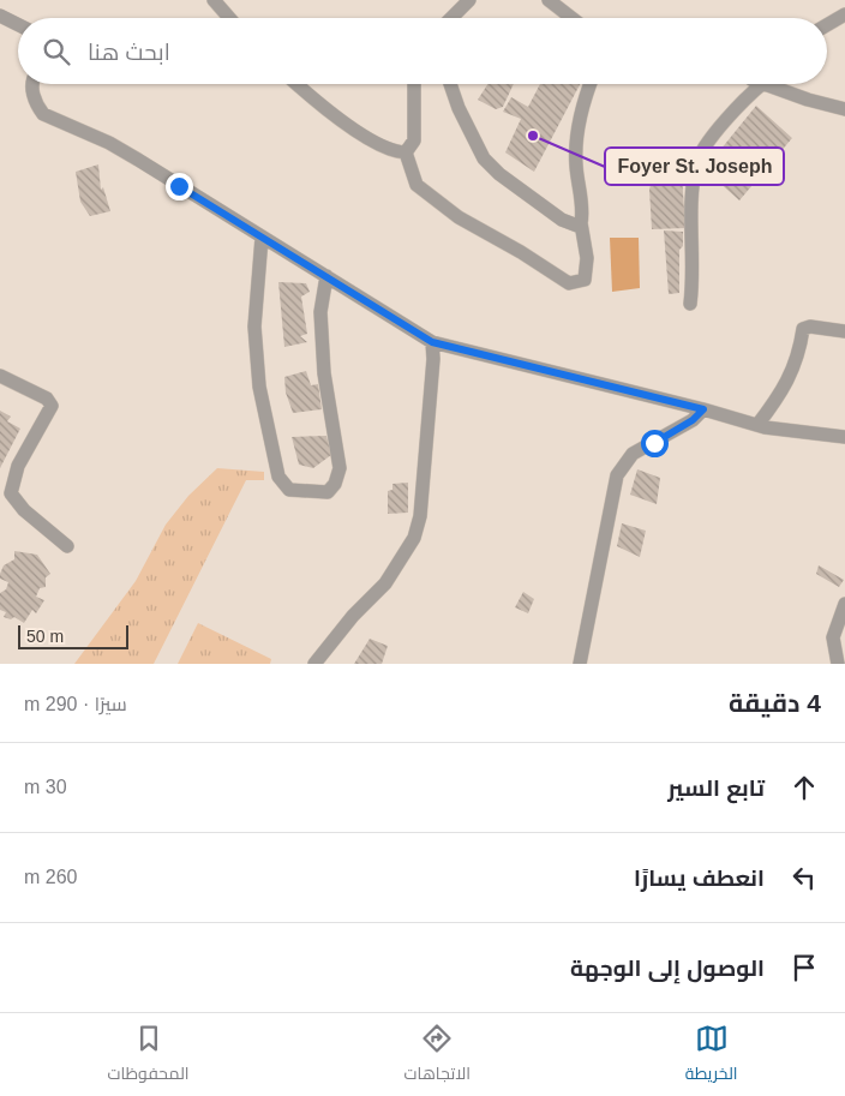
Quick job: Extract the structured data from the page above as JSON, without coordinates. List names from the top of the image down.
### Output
{
  "places": ["Foyer St. Joseph"],
  "scale_bar": "50 m",
  "page": {
    "search": "ابحث هنا",
    "scale": "50 m",
    "heading": ["4 دقيقة", "سيرًا · 290 m"],
    "list": [
      ["تابع السير", "30 m"],
      ["انعطف يسارًا", "260 m"],
      "الوصول إلى الوجهة"
    ],
    "nav": ["الخريطة", "الاتجاهات", "المحفوظات"]
  }
}
